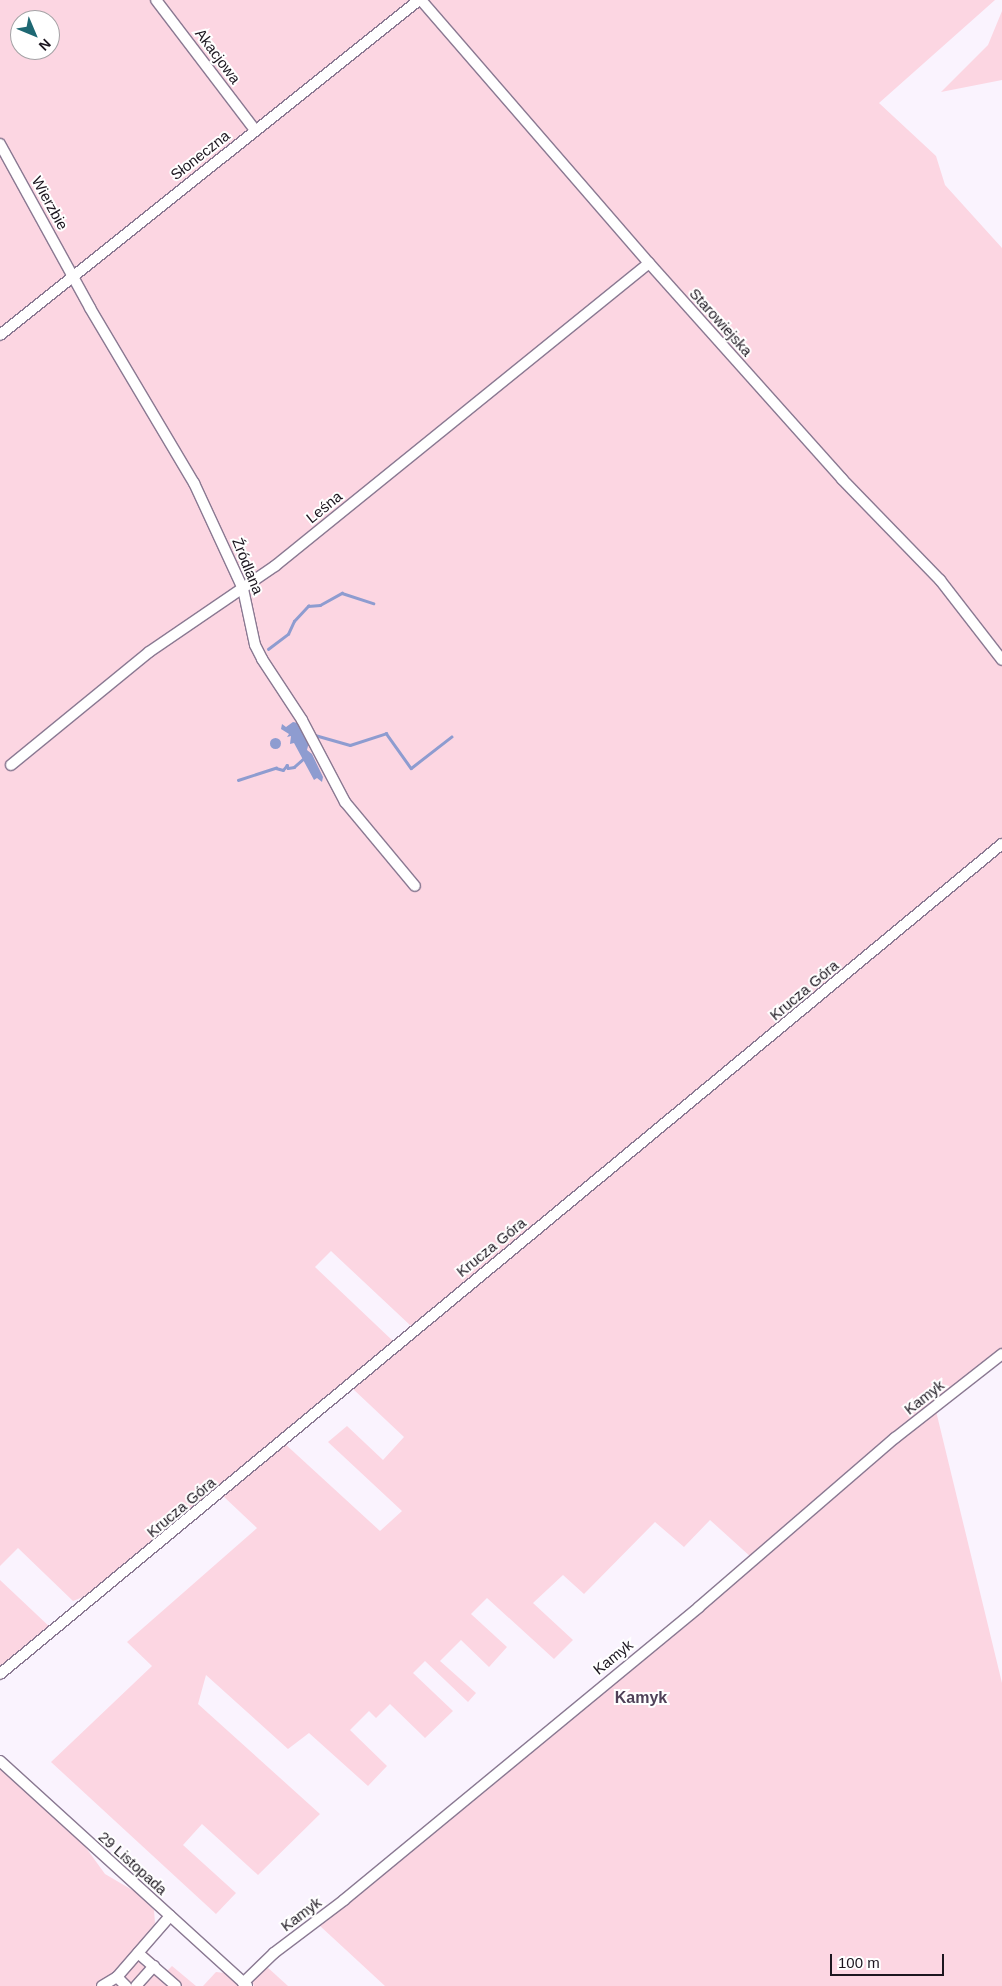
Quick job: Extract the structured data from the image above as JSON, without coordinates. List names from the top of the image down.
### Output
{
  "streets": {
    "street": [
      "Akacjowa",
      "Słoneczna",
      "Wierzbie",
      "Starowiejska",
      "Leśna",
      "Źródlana",
      "Krucza Góra",
      "Kamyk",
      "29 Listopada"
    ]
  },
  "crossings": [
    ["Akacjowa", "Słoneczna"],
    ["Słoneczna", "Wierzbie"],
    ["Słoneczna", "Starowiejska"],
    ["Słoneczna", "Źródlana"],
    ["Wierzbie", "Źródlana"],
    ["Starowiejska", "Leśna"],
    ["Leśna", "Źródlana"],
    ["Kamyk", "29 Listopada"]
  ],
  "districts": ["Kamyk"],
  "scale_bar": "100 m",
  "north": "bottom right"
}
